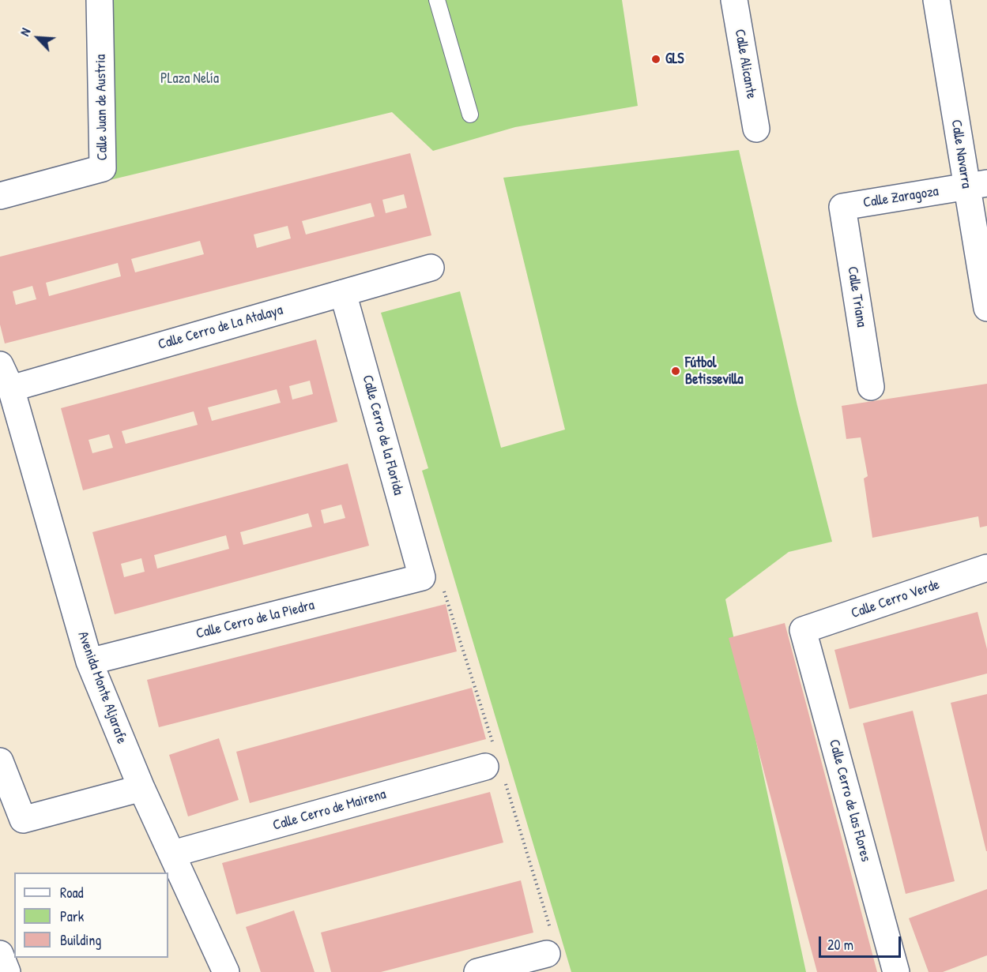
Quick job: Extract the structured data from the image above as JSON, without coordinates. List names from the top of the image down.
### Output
{
  "streets": {
    "street": [
      "Calle Alicante",
      "Calle Juan de Austria",
      "Calle Navarra",
      "Calle Zaragoza",
      "Calle Triana",
      "Calle Cerro de La Atalaya",
      "Calle Cerro de la Florida",
      "Calle Cerro Verde",
      "Calle Cerro de la Piedra",
      "Avenida Monte Aljarafe",
      "Calle Cerro de las Flores",
      "Calle Cerro de Mairena"
    ]
  },
  "crossings": [
    ["Calle Navarra", "Calle Zaragoza"],
    ["Calle Zaragoza", "Calle Triana"],
    ["Calle Cerro de La Atalaya", "Calle Cerro de la Florida"],
    ["Calle Cerro de La Atalaya", "Avenida Monte Aljarafe"],
    ["Calle Cerro de la Florida", "Calle Cerro de la Piedra"],
    ["Calle Cerro Verde", "Calle Cerro de las Flores"],
    ["Calle Cerro de la Piedra", "Avenida Monte Aljarafe"],
    ["Avenida Monte Aljarafe", "Calle Cerro de Mairena"]
  ],
  "parks": ["PLaza Nelía"],
  "places": ["GLS", "Fútbol Betissevilla"],
  "legend": ["Road", "Park", "Building"],
  "scale_bar": "20 m",
  "north": "top left"
}
